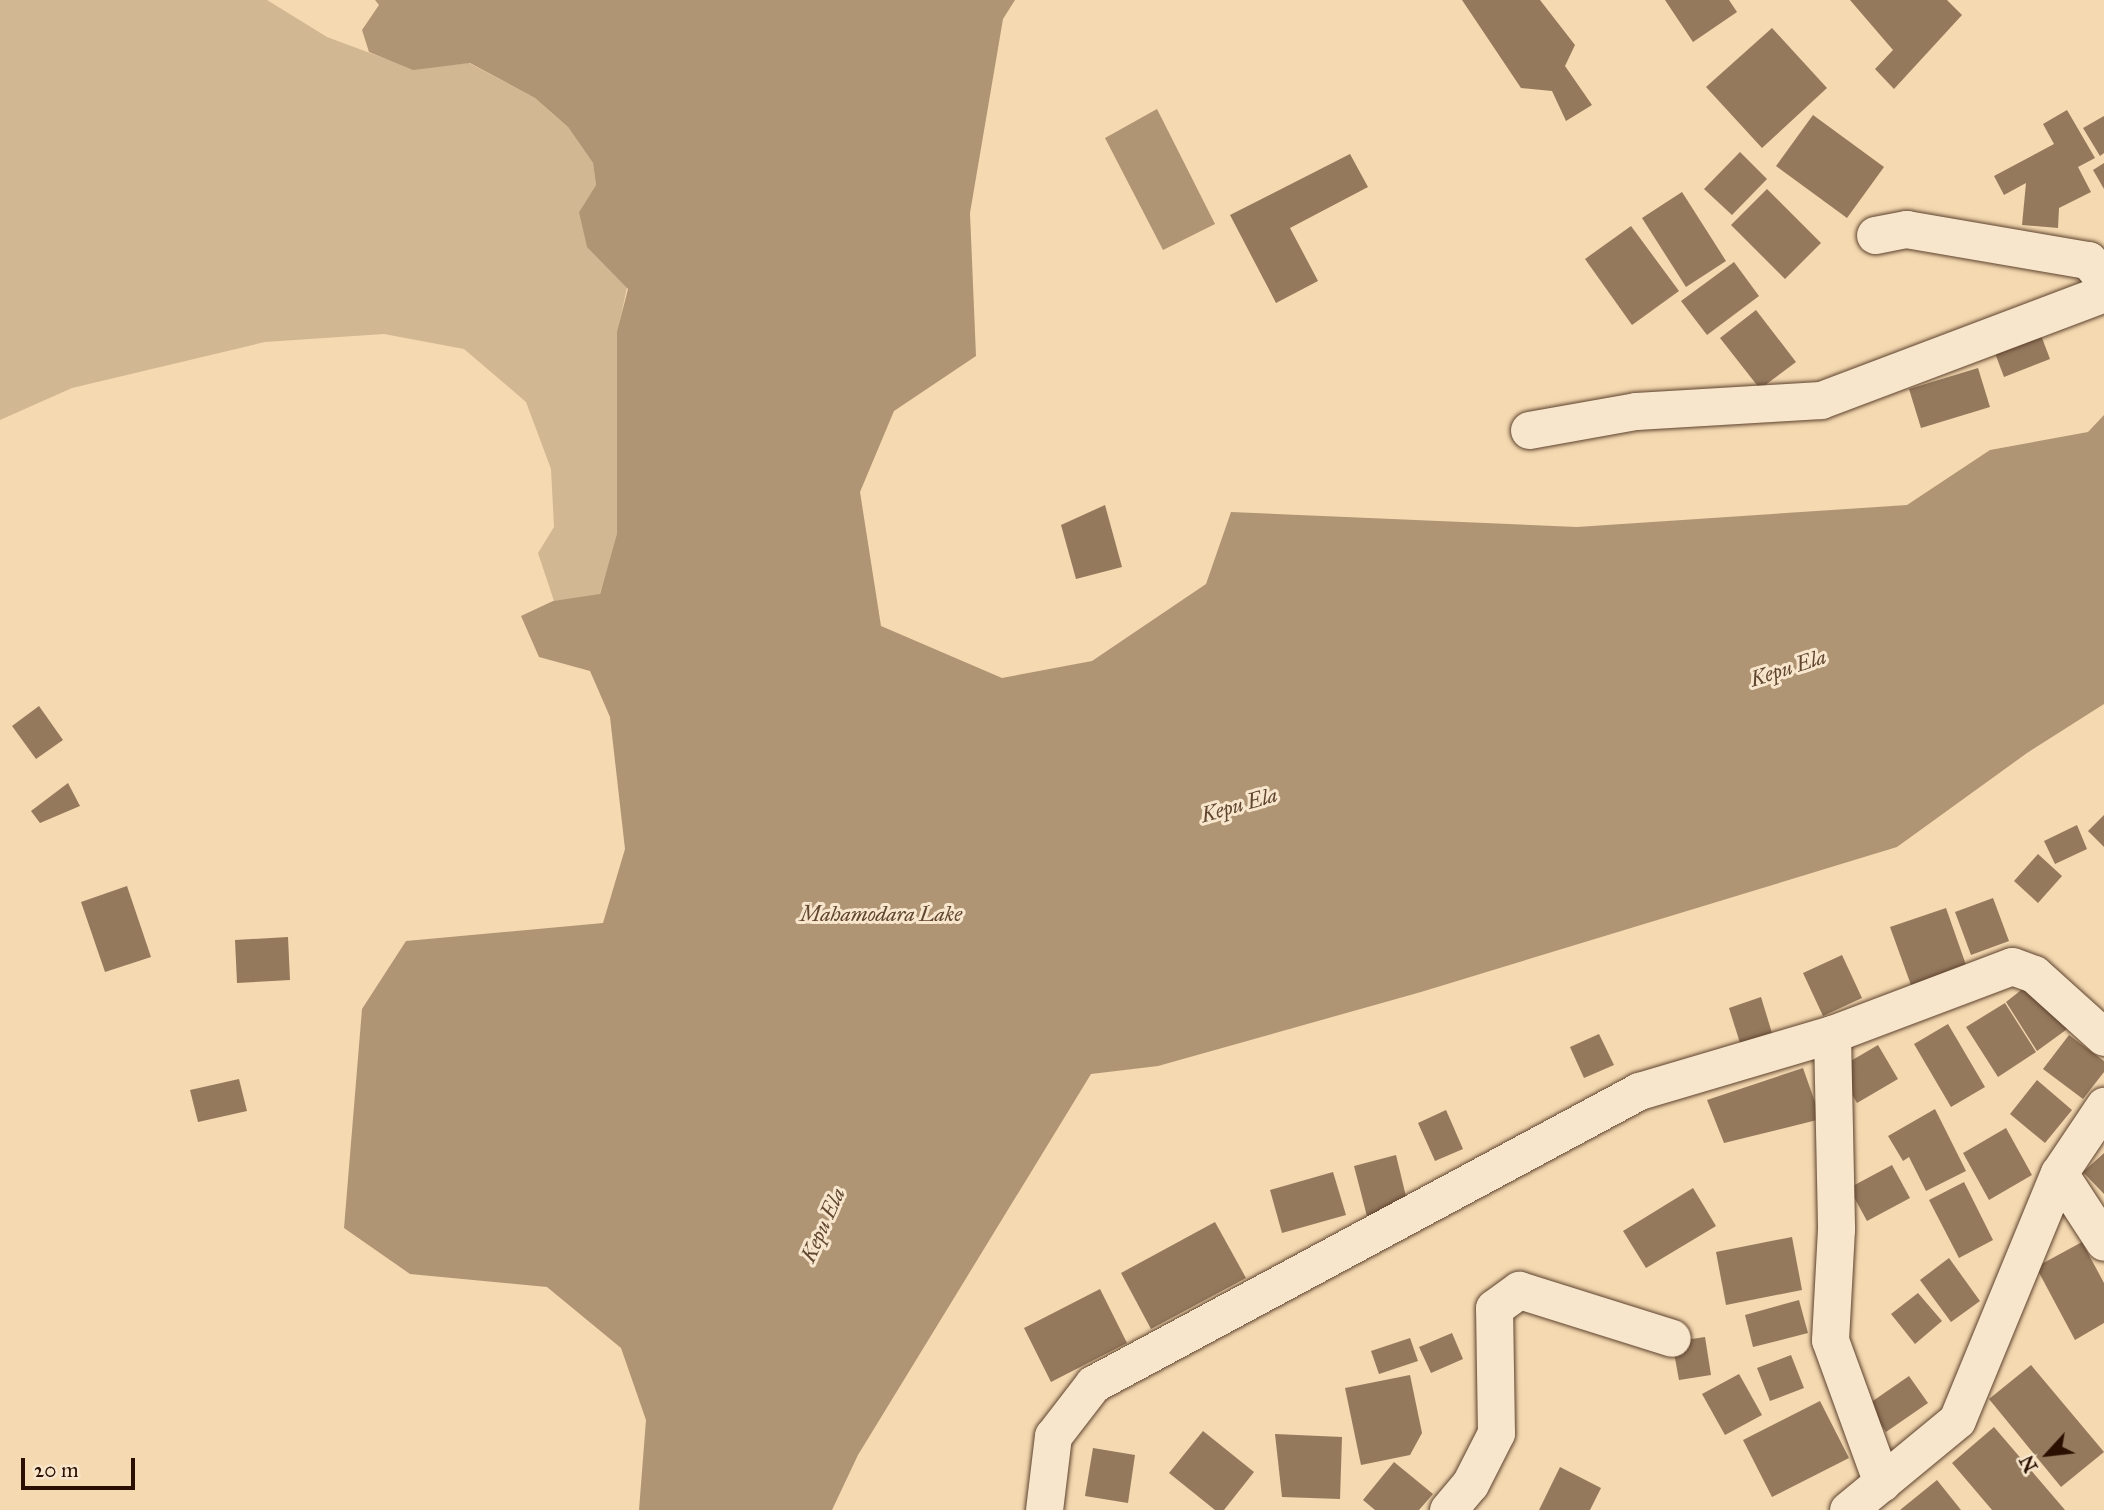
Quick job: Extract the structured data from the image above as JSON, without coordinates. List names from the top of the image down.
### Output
{
  "water": ["Kepu Ela", "Mahamodara Lake"],
  "scale_bar": "20 m",
  "north": "bottom left"
}
